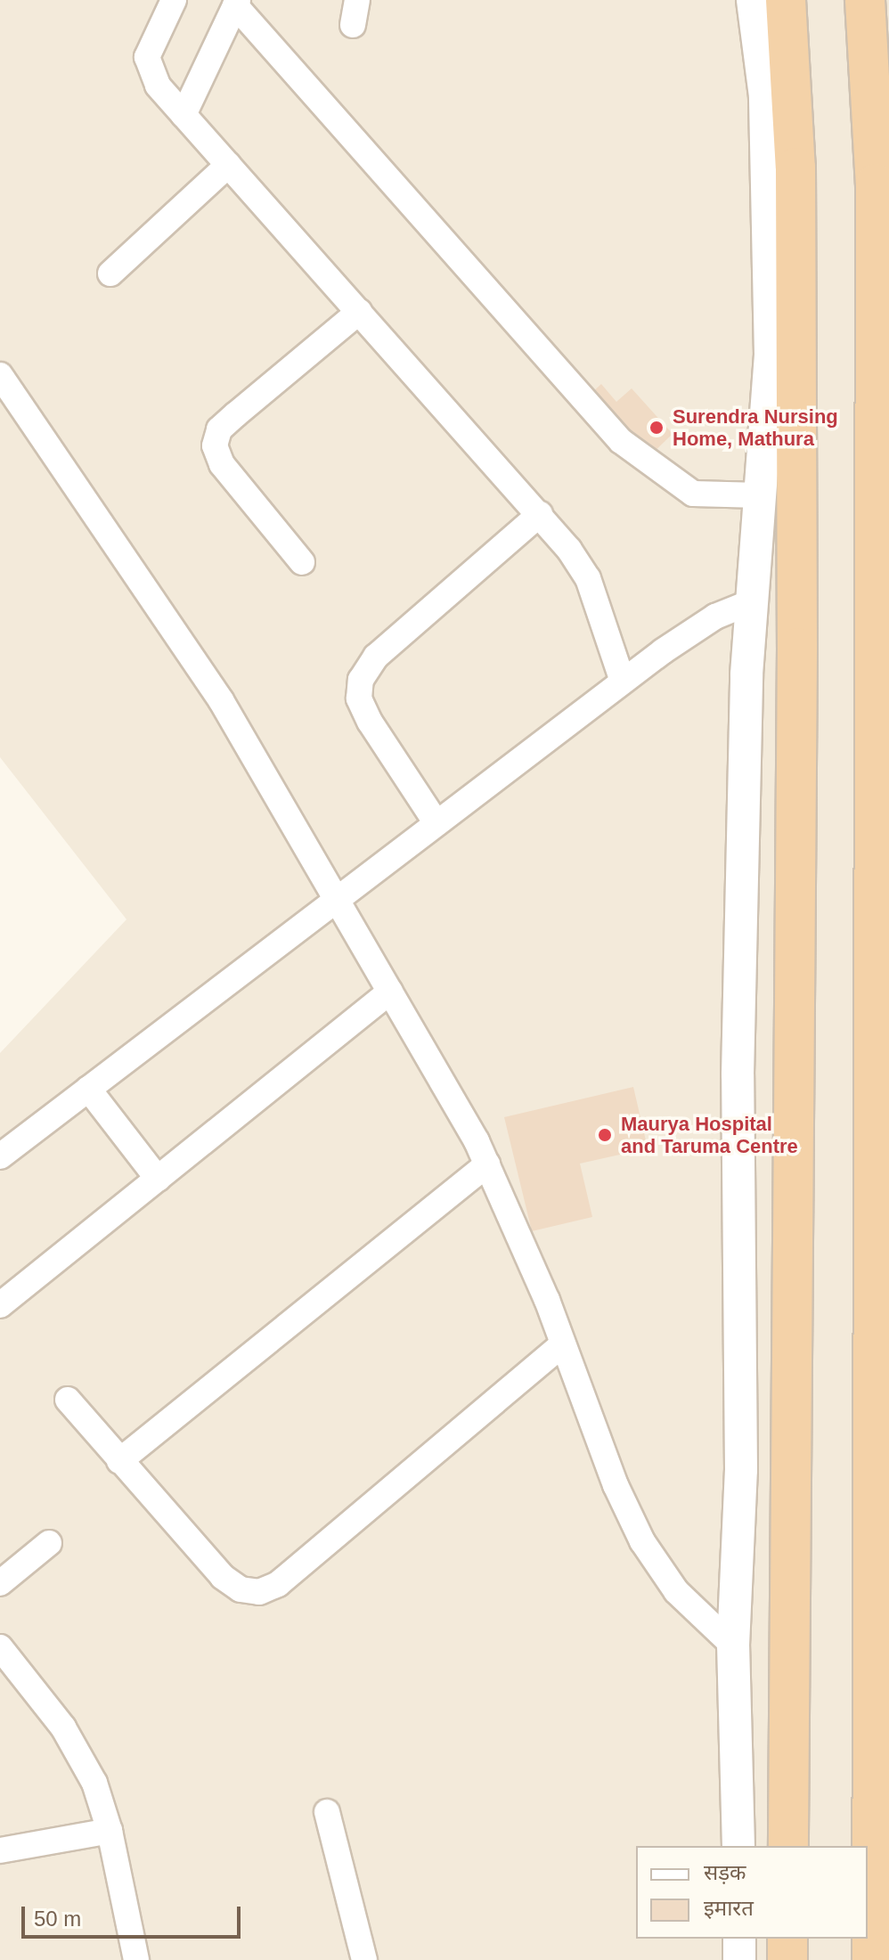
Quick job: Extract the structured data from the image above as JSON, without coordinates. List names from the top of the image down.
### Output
{
  "places": ["Surendra Nursing Home, Mathura", "Maurya Hospital and Taruma Centre"],
  "legend": ["सड़क", "इमारत"],
  "scale_bar": "50 m"
}
